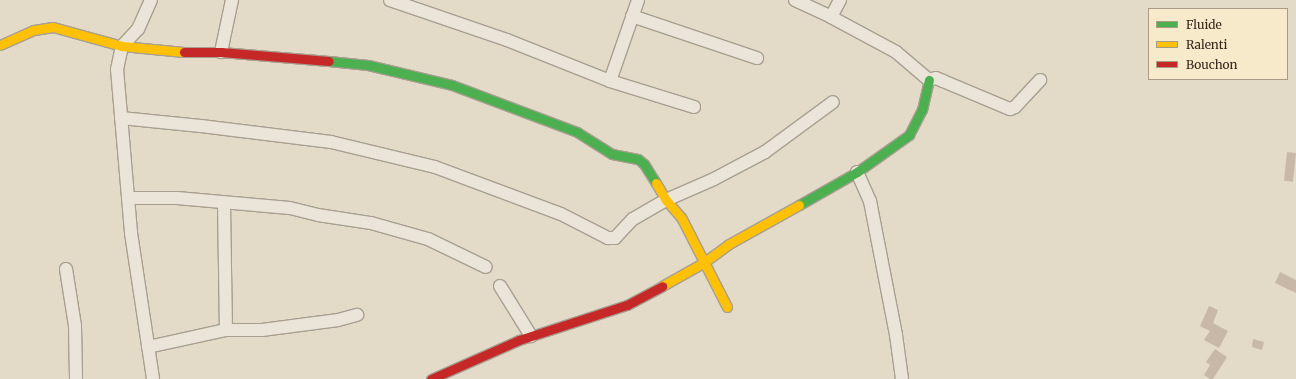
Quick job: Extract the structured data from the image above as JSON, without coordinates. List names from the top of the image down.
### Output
{
  "legend": ["Fluide", "Ralenti", "Bouchon"]
}
